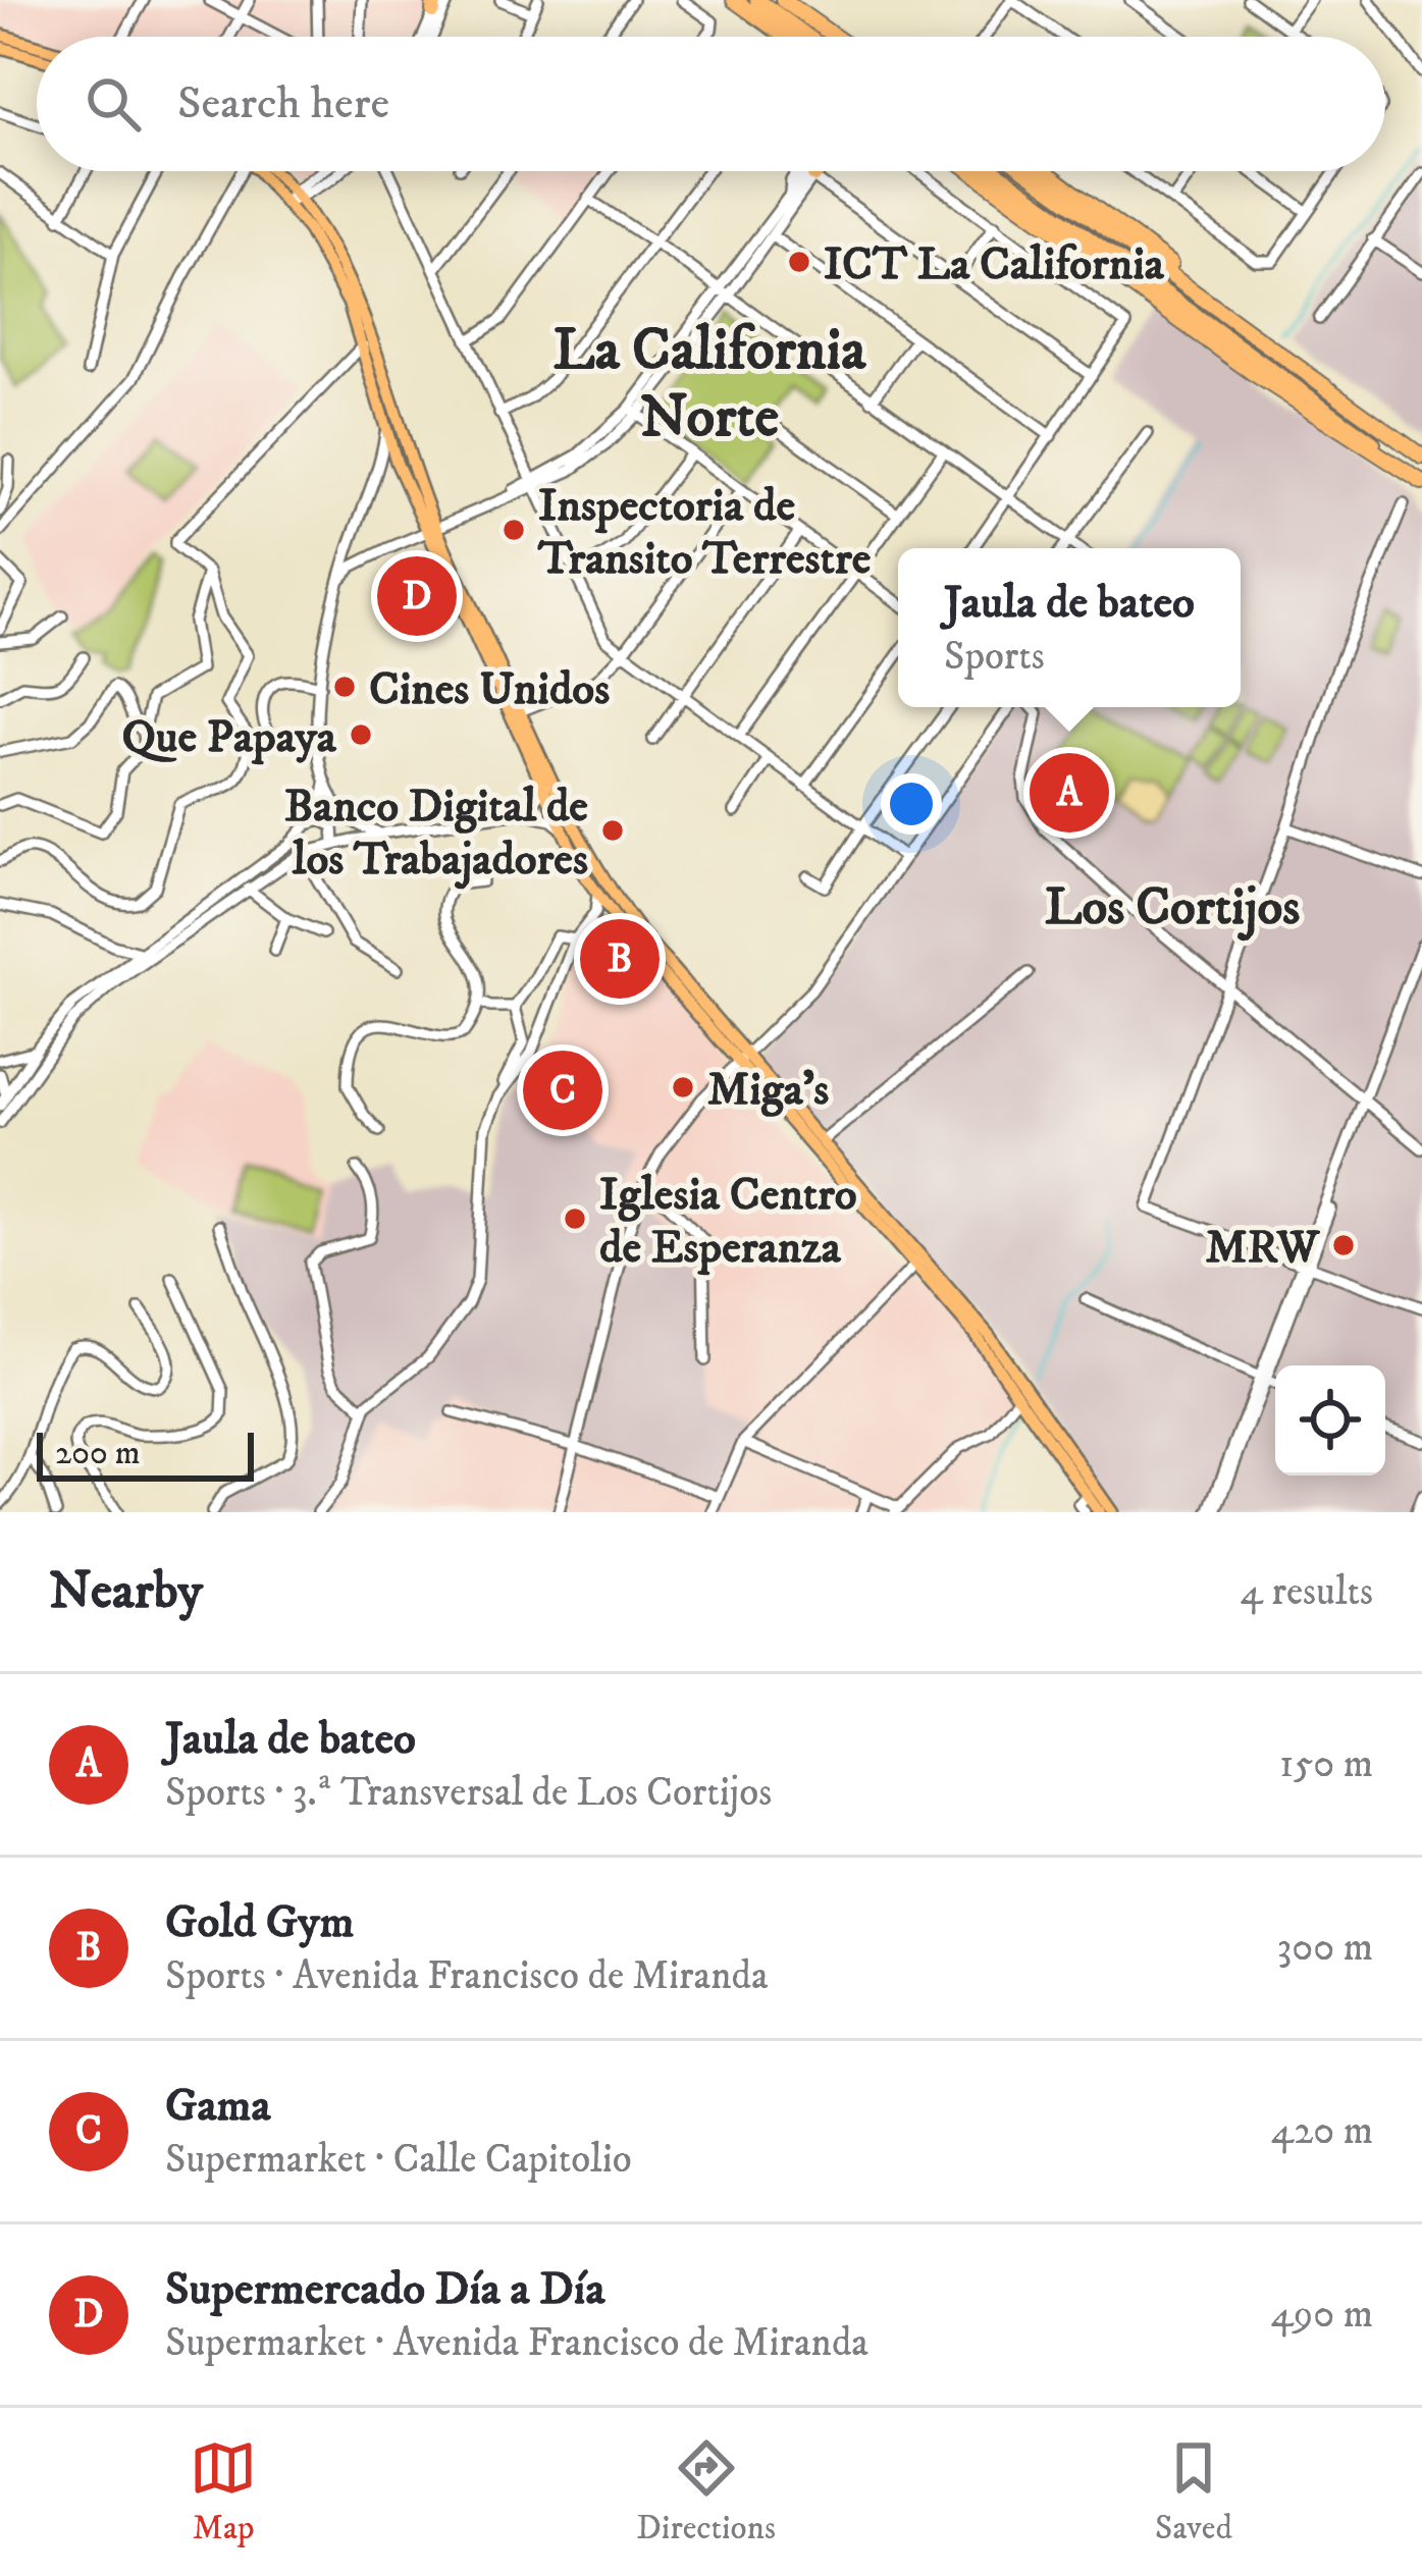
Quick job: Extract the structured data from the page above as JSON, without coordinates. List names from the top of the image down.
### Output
{
  "districts": ["La California Norte", "Los Cortijos"],
  "places": [
    "ICT La California",
    "Inspectoria de Transito Terrestre",
    "Cines Unidos",
    "Que Papaya",
    "Banco Digital de los Trabajadores",
    "Miga's",
    "Iglesia Centro de Esperanza",
    "MRW"
  ],
  "scale_bar": "200 m",
  "page": {
    "search": "Search here",
    "popup": ["Jaula de bateo", "Sports"],
    "pins": [
      "D",
      "A",
      "B",
      "C"
    ],
    "scale": "200 m",
    "heading": ["Nearby", "4 results"],
    "list": [
      {
        "mark": "A",
        "name": "Jaula de bateo",
        "note": "Sports · 3.ª Transversal de Los Cortijos",
        "value": "150 m"
      },
      {
        "mark": "B",
        "name": "Gold Gym",
        "note": "Sports · Avenida Francisco de Miranda",
        "value": "300 m"
      },
      {
        "mark": "C",
        "name": "Gama",
        "note": "Supermarket · Calle Capitolio",
        "value": "420 m"
      },
      {
        "mark": "D",
        "name": "Supermercado Día a Día",
        "note": "Supermarket · Avenida Francisco de Miranda",
        "value": "490 m"
      }
    ],
    "nav": ["Map", "Directions", "Saved"]
  }
}
